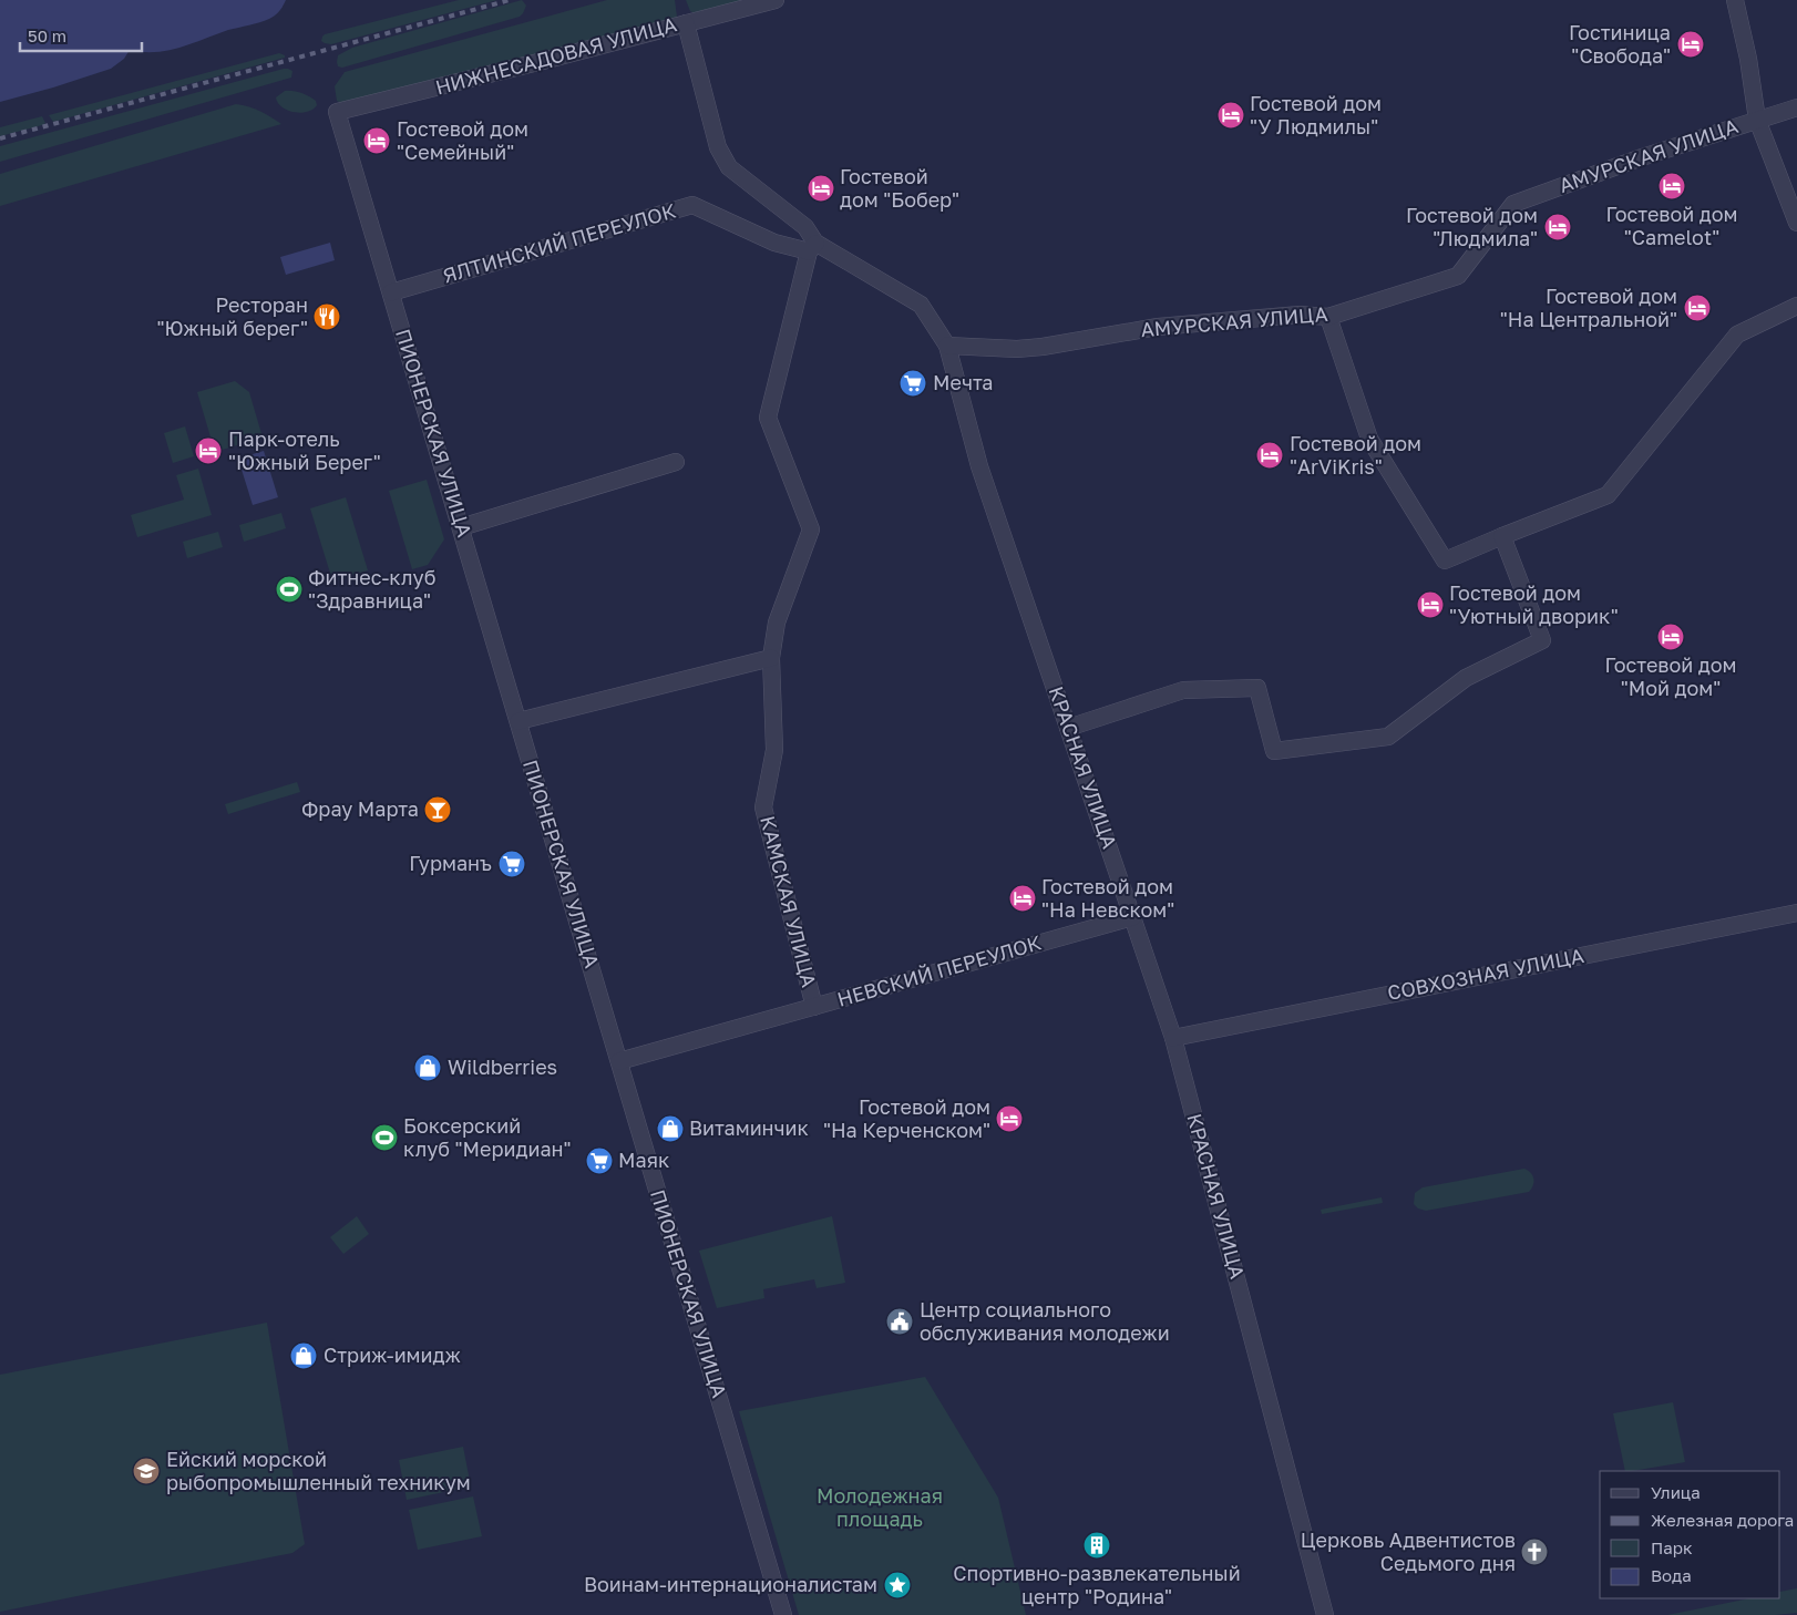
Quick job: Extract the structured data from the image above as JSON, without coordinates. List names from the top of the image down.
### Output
{
  "streets": {
    "street": [
      "НИЖНЕСАДОВАЯ УЛИЦА",
      "АМУРСКАЯ УЛИЦА",
      "ЯЛТИНСКИЙ ПЕРЕУЛОК",
      "ПИОНЕРСКАЯ УЛИЦА",
      "КРАСНАЯ УЛИЦА",
      "КАМСКАЯ УЛИЦА",
      "НЕВСКИЙ ПЕРЕУЛОК",
      "СОВХОЗНАЯ УЛИЦА"
    ]
  },
  "crossings": [
    ["НИЖНЕСАДОВАЯ УЛИЦА", "ПИОНЕРСКАЯ УЛИЦА"],
    ["НИЖНЕСАДОВАЯ УЛИЦА", "КРАСНАЯ УЛИЦА"],
    ["АМУРСКАЯ УЛИЦА", "КРАСНАЯ УЛИЦА"],
    ["ЯЛТИНСКИЙ ПЕРЕУЛОК", "ПИОНЕРСКАЯ УЛИЦА"],
    ["ЯЛТИНСКИЙ ПЕРЕУЛОК", "КРАСНАЯ УЛИЦА"],
    ["ЯЛТИНСКИЙ ПЕРЕУЛОК", "КАМСКАЯ УЛИЦА"],
    ["ПИОНЕРСКАЯ УЛИЦА", "НЕВСКИЙ ПЕРЕУЛОК"],
    ["КРАСНАЯ УЛИЦА", "КАМСКАЯ УЛИЦА"],
    ["КРАСНАЯ УЛИЦА", "НЕВСКИЙ ПЕРЕУЛОК"],
    ["КРАСНАЯ УЛИЦА", "СОВХОЗНАЯ УЛИЦА"],
    ["КАМСКАЯ УЛИЦА", "НЕВСКИЙ ПЕРЕУЛОК"]
  ],
  "parks": ["Молодежная площадь"],
  "places": {
    "hotel": [
      "Гостиница \"Свобода\"",
      "Гостевой дом \"У Людмилы\"",
      "Гостевой дом \"Семейный\"",
      "Гостевой дом \"Camelot\"",
      "Гостевой дом \"Бобер\"",
      "Гостевой дом \"Людмила\"",
      "Гостевой дом \"На Центральной\"",
      "Парк-отель \"Южный Берег\"",
      "Гостевой дом \"ArViKris\"",
      "Гостевой дом \"Уютный дворик\"",
      "Гостевой дом \"Мой дом\"",
      "Гостевой дом \"На Невском\"",
      "Гостевой дом \"На Керченском\""
    ],
    "restaurant": ["Ресторан \"Южный берег\""],
    "supermarket": ["Мечта", "Гурманъ", "Маяк"],
    "sports": ["Фитнес-клуб \"Здравница\"", "Боксерский клуб \"Меридиан\""],
    "bar": ["Фрау Марта"],
    "shop": ["Wildberries", "Витаминчик", "Стриж-имидж"],
    "public building": ["Центр социального обслуживания молодежи"],
    "school or university": ["Ейский морской рыбопромышленный техникум"],
    "building": ["Спортивно-развлекательный центр \"Родина\""],
    "church": ["Церковь Адвентистов Седьмого дня"],
    "place": ["Воинам-интернационалистам"]
  },
  "legend": [
    "Улица",
    "Железная дорога",
    "Парк",
    "Вода"
  ],
  "scale_bar": "50 m"
}
